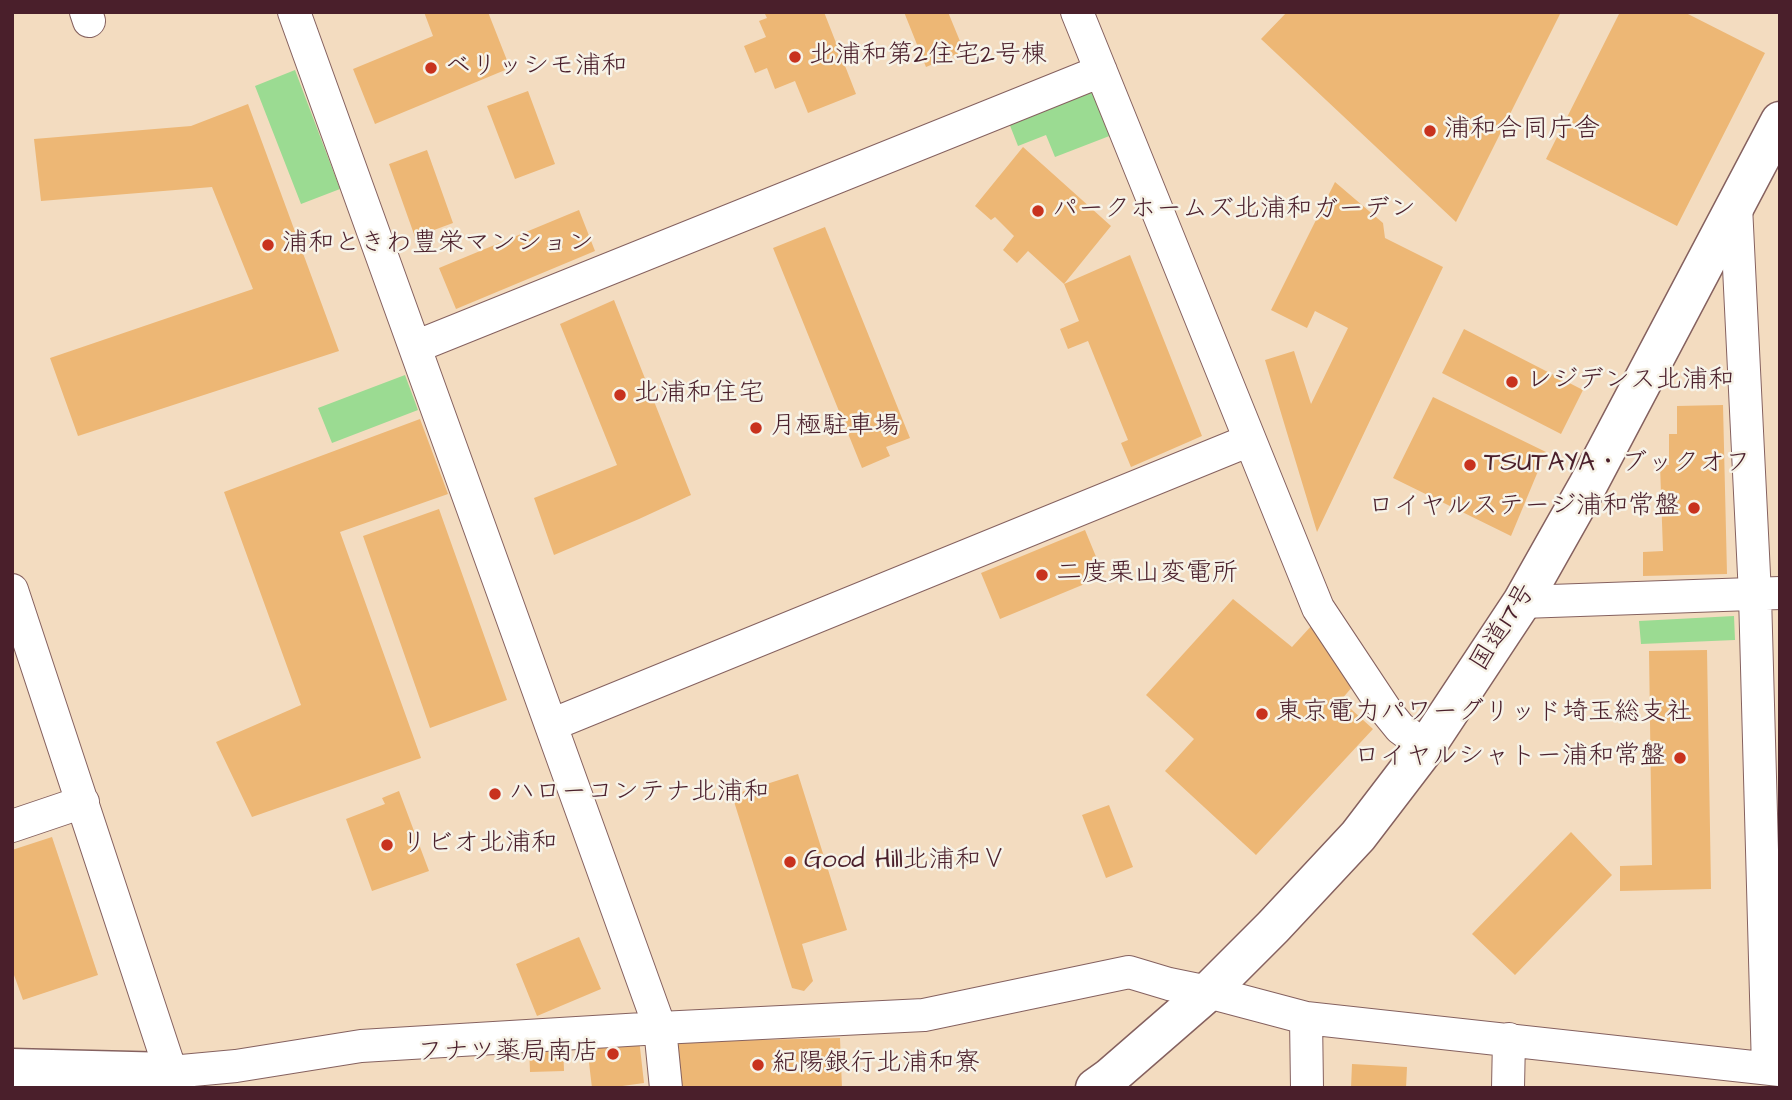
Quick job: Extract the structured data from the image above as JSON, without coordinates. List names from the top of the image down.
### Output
{
  "streets": {
    "main road": ["国道17号"]
  },
  "places": [
    "北浦和第2住宅2号棟",
    "ベリッシモ浦和",
    "浦和合同庁舎",
    "パークホームズ北浦和ガーデン",
    "浦和ときわ豊栄マンション",
    "レジデンス北浦和",
    "北浦和住宅",
    "月極駐車場",
    "TSUTAYA・ブックオフ",
    "ロイヤルステージ浦和常盤",
    "二度栗山変電所",
    "東京電力パワーグリッド埼玉総支社",
    "ロイヤルシャトー浦和常盤",
    "ハローコンテナ北浦和",
    "リビオ北浦和",
    "Good Hill北浦和Ⅴ",
    "フナツ薬局南店",
    "紀陽銀行北浦和寮"
  ]
}
